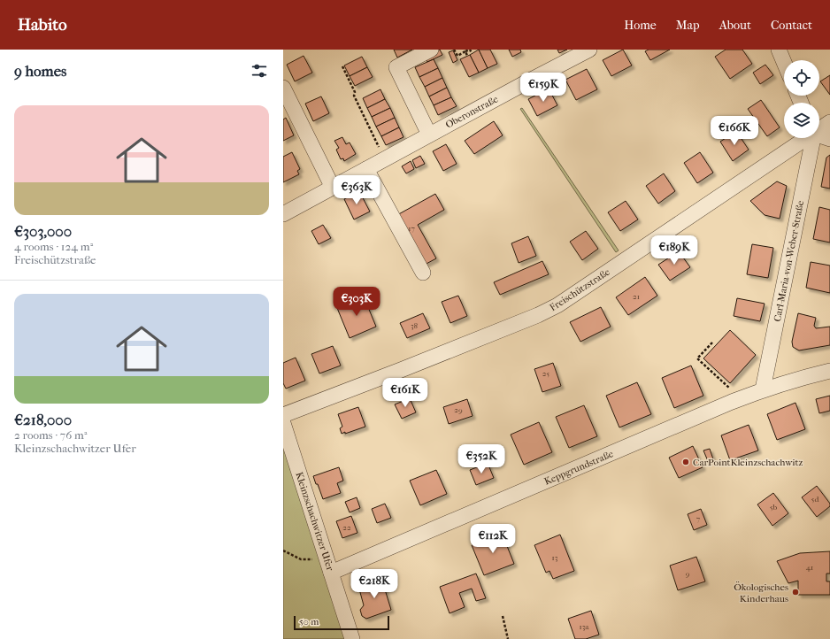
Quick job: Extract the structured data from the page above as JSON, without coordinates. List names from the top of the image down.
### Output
{
  "streets": {
    "street": [
      "Oberonstraße",
      "Carl-Maria-von-Weber-Straße",
      "Freischützstraße",
      "Keppgrundstraße",
      "Kleinzschachwitzer Ufer"
    ]
  },
  "crossings": [
    ["Carl-Maria-von-Weber-Straße", "Keppgrundstraße"],
    ["Keppgrundstraße", "Kleinzschachwitzer Ufer"]
  ],
  "places": ["CarPointKleinzschachwitz", "Ökologisches Kinderhaus"],
  "house_numbers": [
    "17",
    "21",
    "38",
    "25",
    "29",
    "5d",
    "5b",
    "7",
    "22",
    "13",
    "41",
    "9",
    "13a"
  ],
  "scale_bar": "50 m",
  "page": {
    "header": "Habito",
    "nav": [
      "Home",
      "Map",
      "About",
      "Contact"
    ],
    "heading": "9 homes",
    "price": [
      "€159K",
      "€166K",
      "€363K",
      "€189K",
      "€303K",
      "€161K",
      "€352K",
      "€112K",
      "€218K"
    ],
    "list": [
      {
        "name": "€303,000",
        "note": "4 rooms · 124 m² · Freischützstraße"
      },
      {
        "name": "€218,000",
        "note": "2 rooms · 76 m² · Kleinzschachwitzer Ufer"
      }
    ],
    "scale": "50 m"
  }
}
